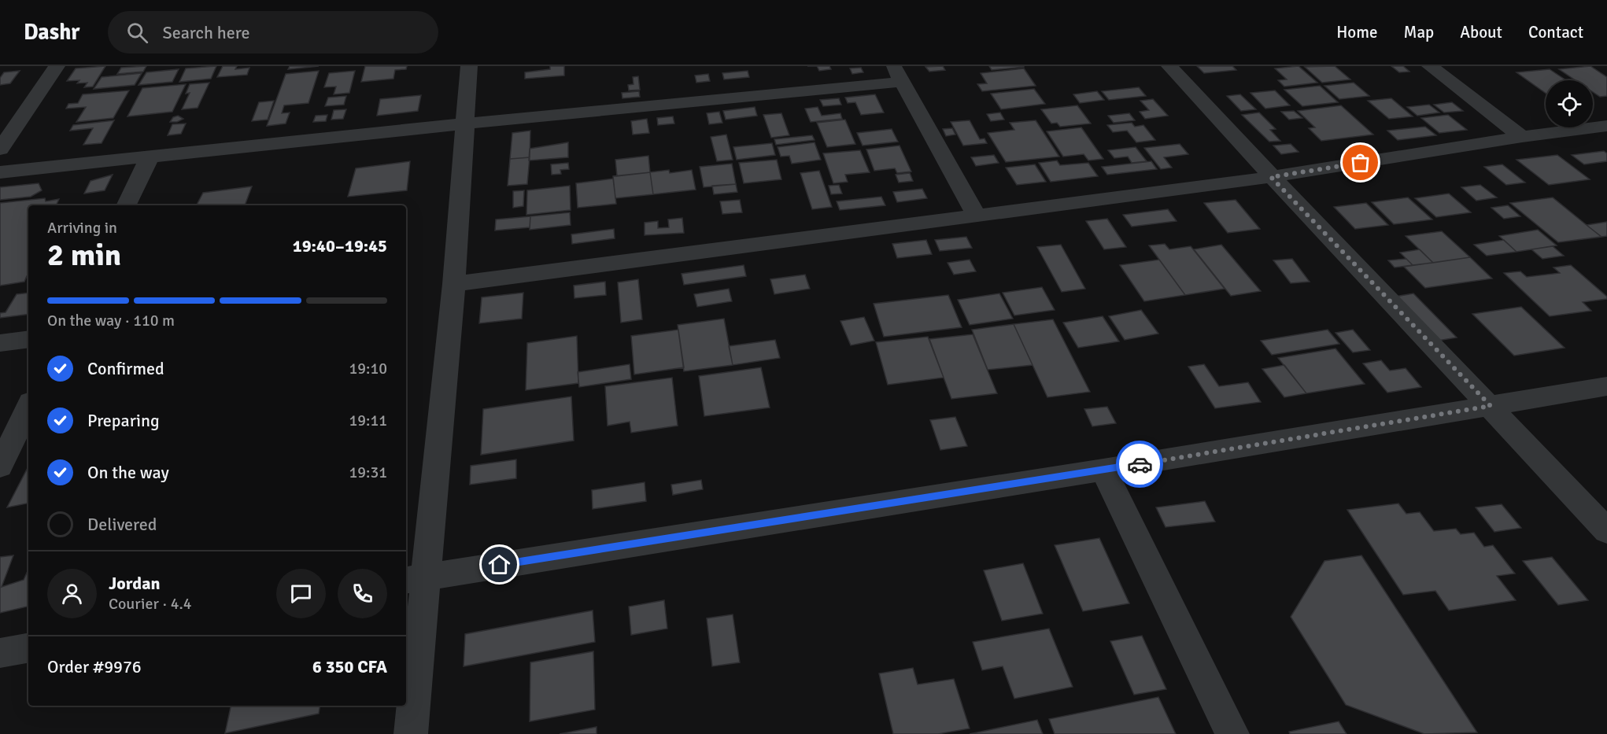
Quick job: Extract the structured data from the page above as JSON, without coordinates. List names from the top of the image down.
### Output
{
  "page": {
    "header": "Dashr",
    "search": "Search here",
    "nav": [
      "Home",
      "Map",
      "About",
      "Contact"
    ],
    "heading": ["2 min", "Arriving in", "19:40–19:45"],
    "panel": [
      "Jordan",
      "Courier · 4.4",
      "Order #9976",
      "6 350 CFA"
    ],
    "bar": "On the way · 110 m",
    "list": [
      ["Confirmed", "19:10"],
      ["Preparing", "19:11"],
      ["On the way", "19:31"],
      "Delivered"
    ]
  }
}
